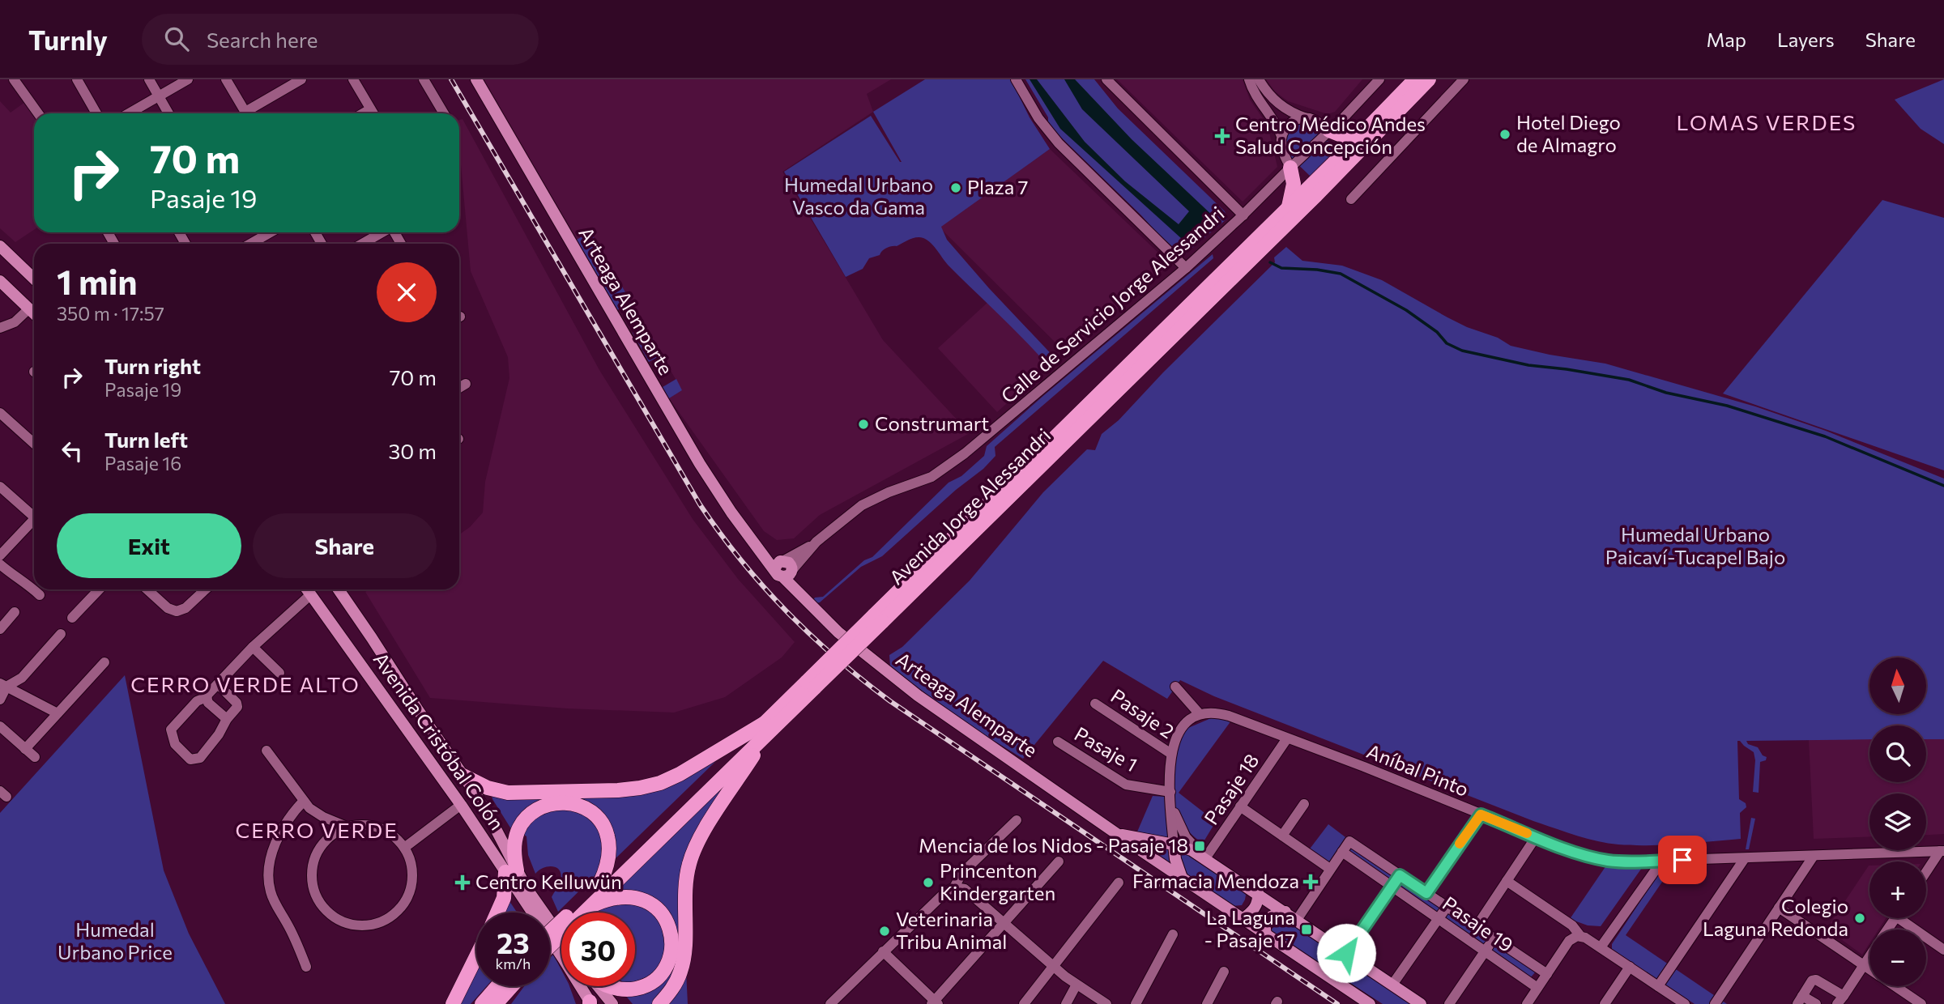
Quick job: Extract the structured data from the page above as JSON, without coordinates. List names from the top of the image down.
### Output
{
  "streets": {
    "highway": ["Avenida Jorge Alessandri"],
    "main road": ["Arteaga Alemparte", "Avenida Cristóbal Colón"],
    "street": [
      "Calle de Servicio Jorge Alessandri",
      "Pasaje 2",
      "Pasaje 1",
      "Aníbal Pinto",
      "Pasaje 18",
      "Pasaje 19"
    ]
  },
  "crossings": [
    ["Arteaga Alemparte", "Calle de Servicio Jorge Alessandri"],
    ["Aníbal Pinto", "Pasaje 18"]
  ],
  "districts": ["LOMAS VERDES", "CERRO VERDE ALTO", "CERRO VERDE"],
  "parks": ["Humedal Urbano Vasco da Gama", "Humedal Urbano Paicaví-Tucapel Bajo", "Humedal Urbano Price"],
  "places": {
    "other": [
      "Hotel Diego de Almagro",
      "Plaza 7",
      "Construmart",
      "Princenton Kindergarten",
      "Colegio Laguna Redonda",
      "Veterinaria Tribu Animal"
    ],
    "health": ["Centro Médico Andes Salud Concepción", "Farmacia Mendoza", "Centro Kelluwün"],
    "transit": ["Mencia de los Nidos - Pasaje 18", "La Laguna - Pasaje 17"]
  },
  "north": "top",
  "page": {
    "header": "Turnly",
    "search": "Search here",
    "nav": ["Map", "Layers", "Share"],
    "turn": ["70 m", "Pasaje 19"],
    "heading": ["1 min", "350 m · 17:57"],
    "list": [
      {
        "name": "Turn right",
        "note": "Pasaje 19",
        "value": "70 m"
      },
      {
        "name": "Turn left",
        "note": "Pasaje 16",
        "value": "30 m"
      }
    ],
    "buttons": ["Exit", "Share"],
    "map_buttons": ["+", "−"],
    "speed": "23 km/h",
    "limit": "30"
  }
}
